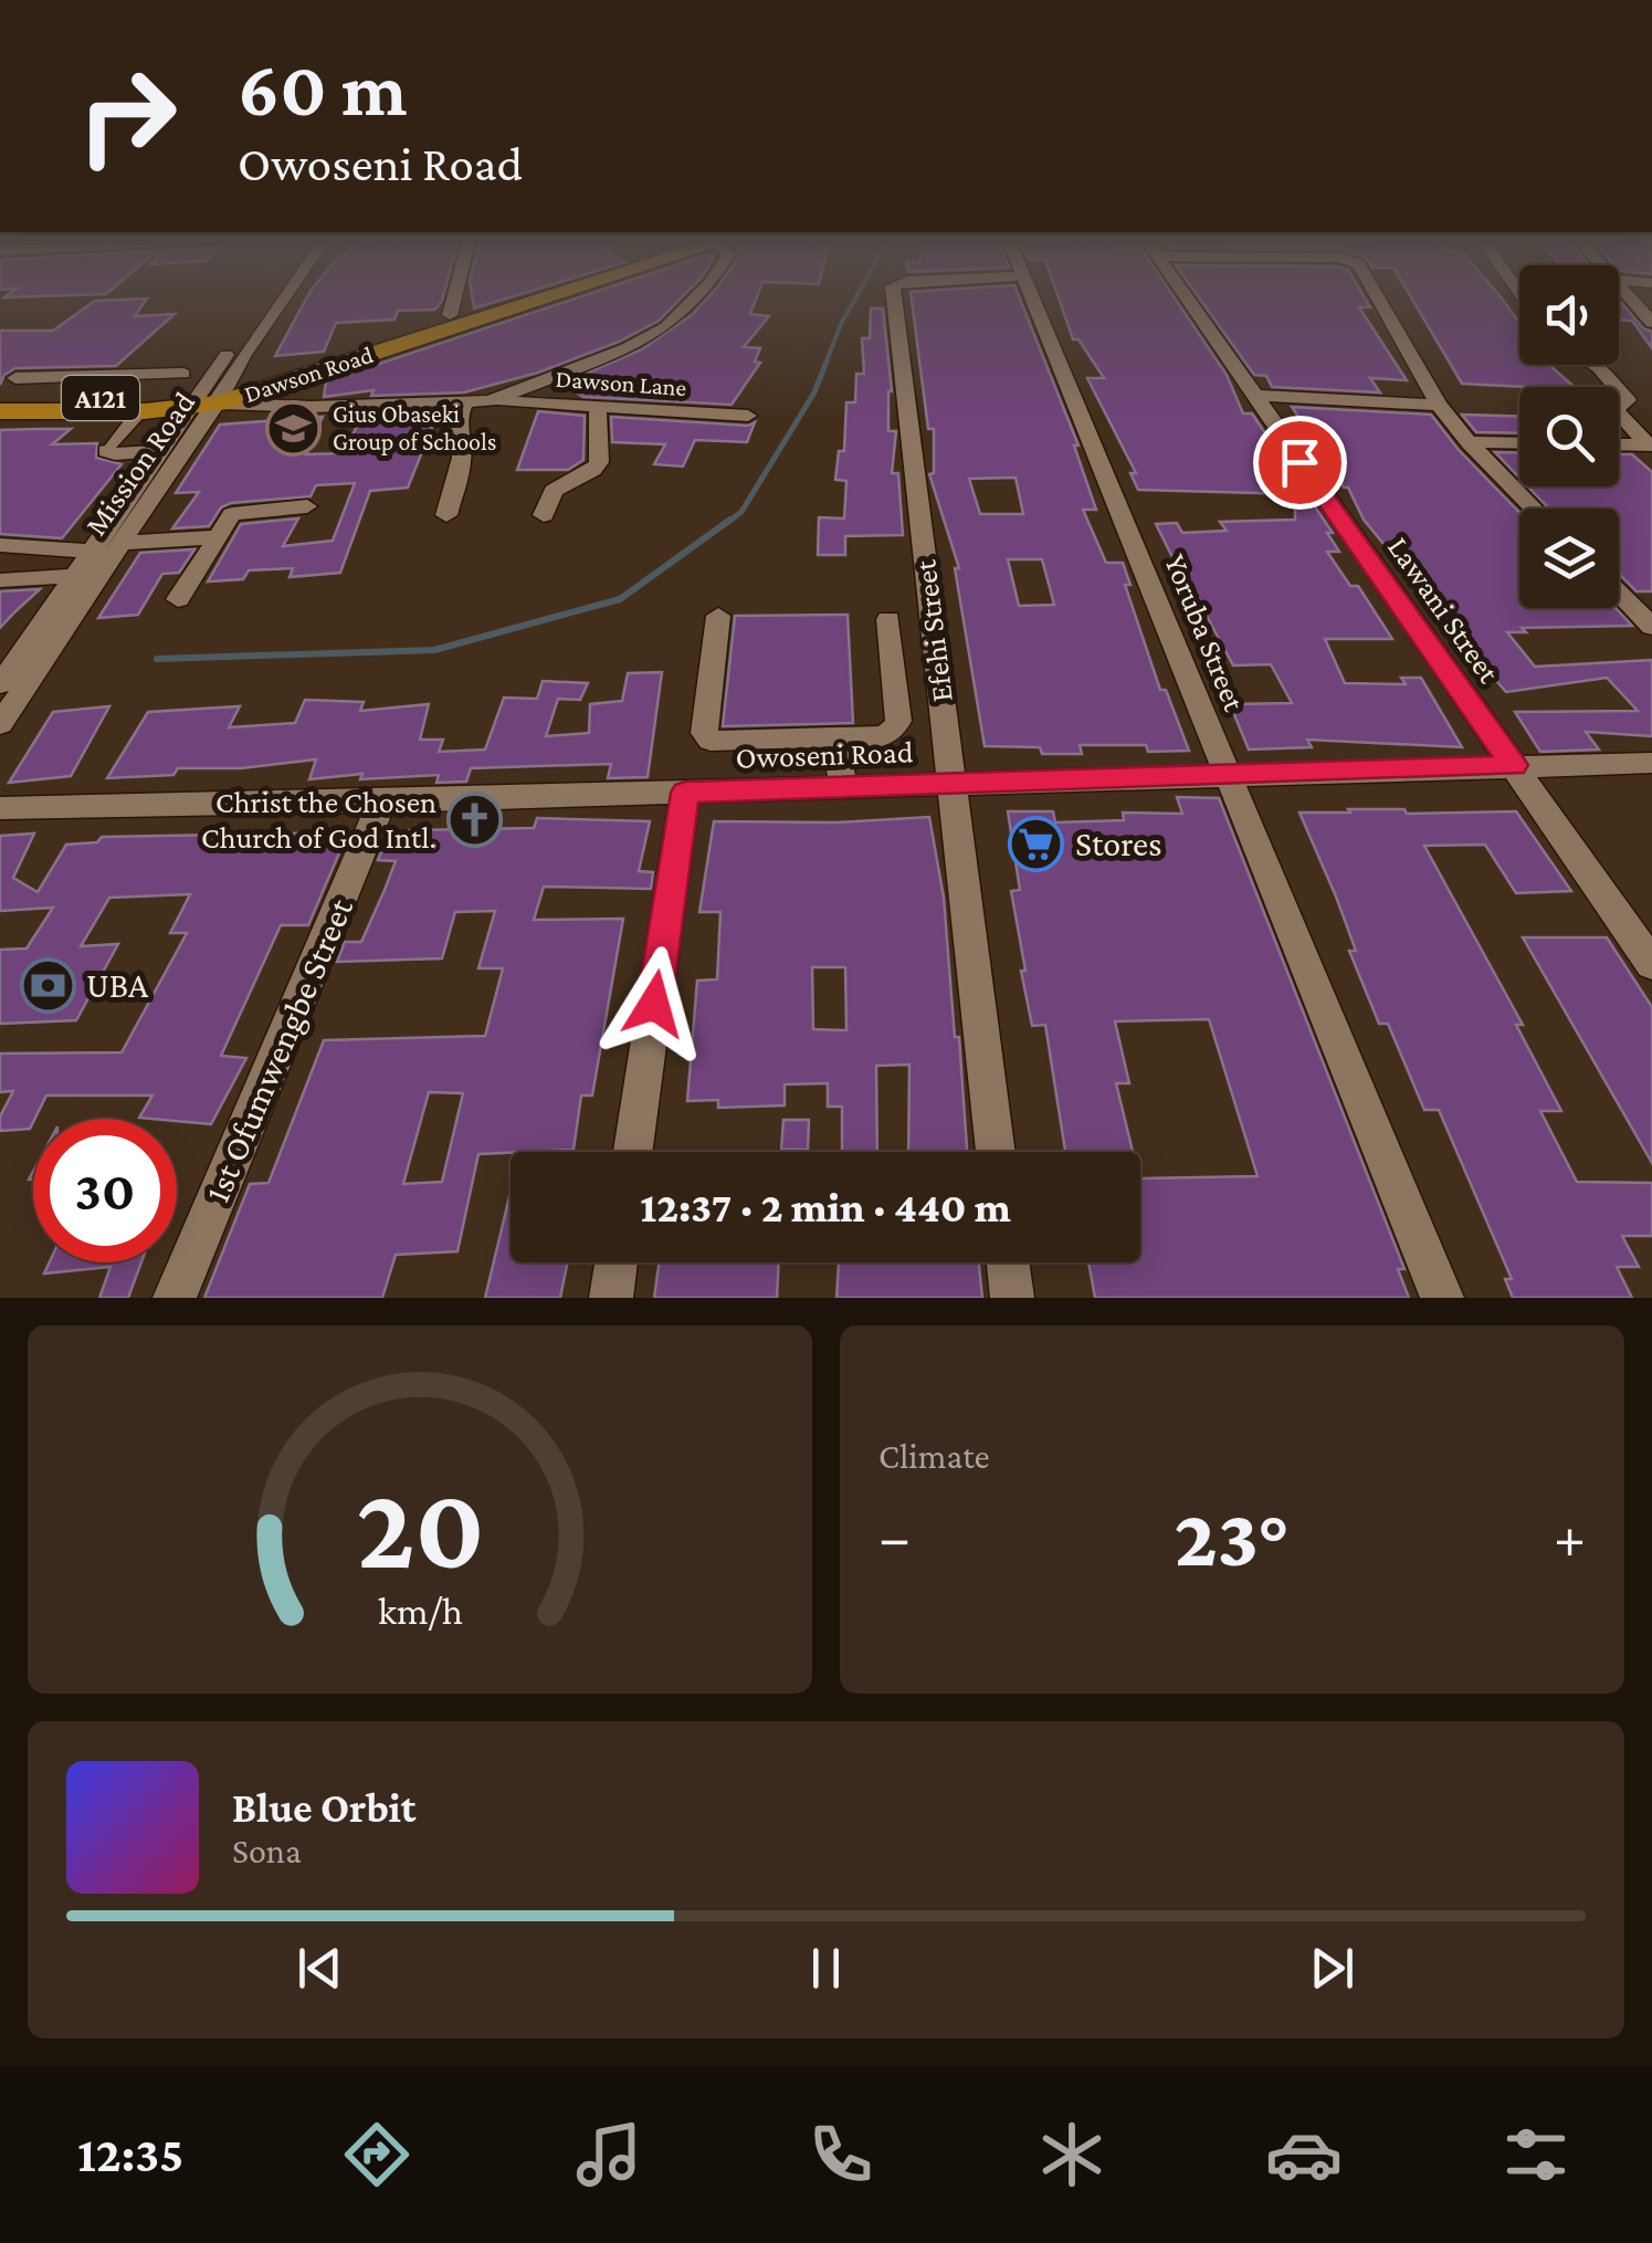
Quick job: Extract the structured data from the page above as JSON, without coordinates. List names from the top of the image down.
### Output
{
  "streets": {
    "highway": ["Dawson Road", "A121"],
    "street": [
      "Dawson Lane",
      "Mission Road",
      "Lawani Street",
      "Efehi Street",
      "Yoruba Street",
      "Owoseni Road",
      "1st Ofumwengbe Street"
    ]
  },
  "crossings": [
    ["Dawson Road", "Dawson Lane"],
    ["Dawson Road", "Mission Road"],
    ["Dawson Lane", "Mission Road"],
    ["Lawani Street", "Owoseni Road"],
    ["Efehi Street", "Owoseni Road"],
    ["Yoruba Street", "Owoseni Road"],
    ["Owoseni Road", "1st Ofumwengbe Street"]
  ],
  "places": {
    "school or university": ["Gius Obaseki Group of Schools"],
    "church": ["Christ the Chosen Church of God Intl."],
    "supermarket": ["Stores"],
    "bank": ["UBA"]
  },
  "page": {
    "turn": ["60 m", "Owoseni Road"],
    "limit": "30",
    "trip": "12:37 · 2 min · 440 m",
    "tile": "Climate",
    "heat": ["−", "23°", "+"],
    "song": ["Blue Orbit", "Sona"],
    "tabs": "12:35",
    "gauge": ["20", "km/h"]
  }
}
